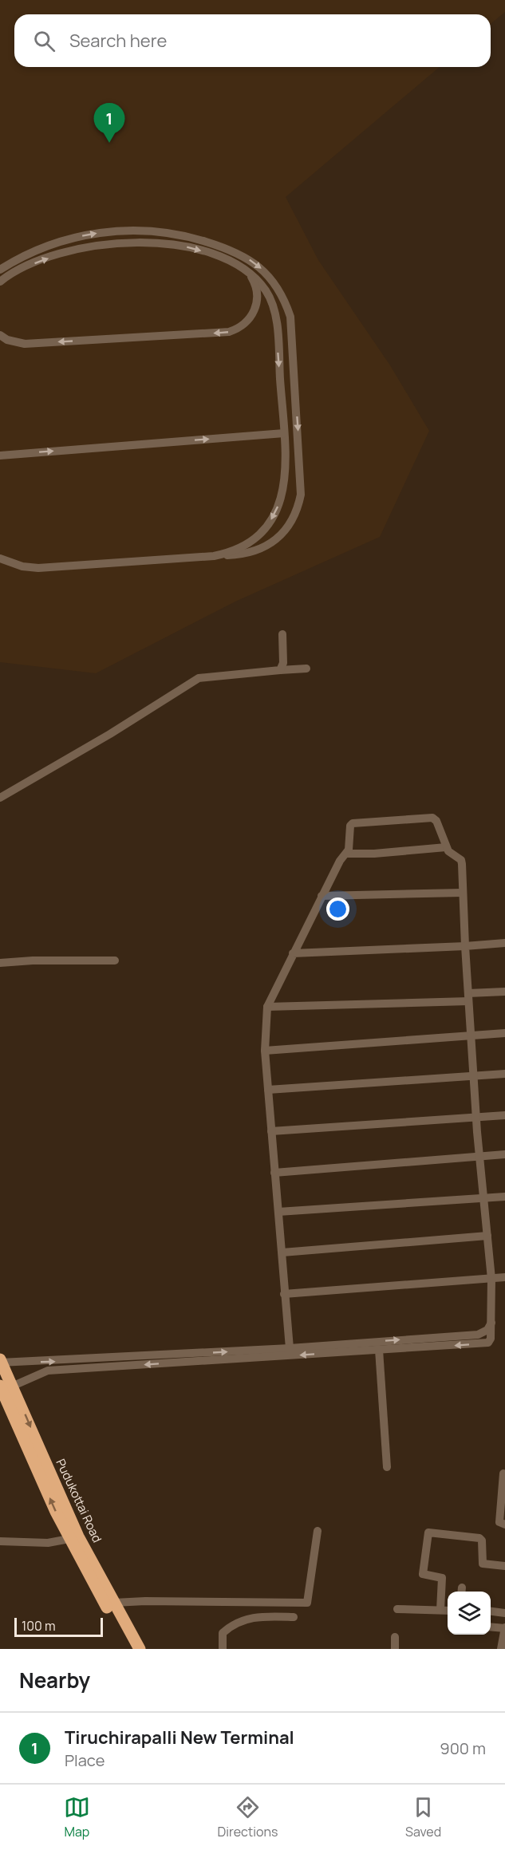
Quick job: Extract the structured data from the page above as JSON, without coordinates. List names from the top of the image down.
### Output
{
  "streets": {
    "highway": ["Pudukottai Road"]
  },
  "scale_bar": "100 m",
  "page": {
    "search": "Search here",
    "pins": "1",
    "scale": "100 m",
    "heading": "Nearby",
    "list": [
      {
        "mark": "1",
        "name": "Tiruchirapalli New Terminal",
        "note": "Place",
        "value": "900 m"
      }
    ],
    "nav": ["Map", "Directions", "Saved"]
  }
}
